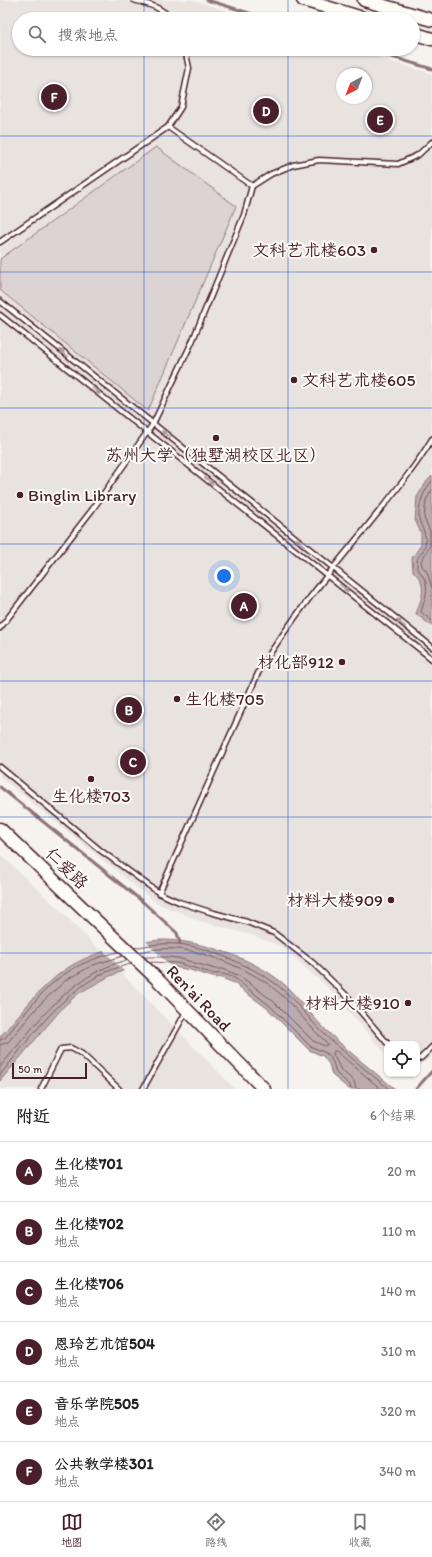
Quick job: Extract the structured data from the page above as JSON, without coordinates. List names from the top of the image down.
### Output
{
  "streets": {
    "main road": ["仁爱路", "Ren'ai Road"]
  },
  "crossings": [
    ["仁爱路", "Ren'ai Road"]
  ],
  "places": [
    "文科艺术楼603",
    "文科艺术楼605",
    "苏州大学（独墅湖校区北区）",
    "Binglin Library",
    "材化部912",
    "生化楼705",
    "生化楼703",
    "材料大楼909",
    "材料大楼910"
  ],
  "scale_bar": "50 m",
  "north": "bottom left",
  "page": {
    "search": "搜索地点",
    "pins": [
      "F",
      "D",
      "E",
      "A",
      "B",
      "C"
    ],
    "scale": "50 m",
    "heading": ["附近", "6个结果"],
    "list": [
      {
        "mark": "A",
        "name": "生化楼701",
        "note": "地点",
        "value": "20 m"
      },
      {
        "mark": "B",
        "name": "生化楼702",
        "note": "地点",
        "value": "110 m"
      },
      {
        "mark": "C",
        "name": "生化楼706",
        "note": "地点",
        "value": "140 m"
      },
      {
        "mark": "D",
        "name": "恩玲艺术馆504",
        "note": "地点",
        "value": "310 m"
      },
      {
        "mark": "E",
        "name": "音乐学院505",
        "note": "地点",
        "value": "320 m"
      },
      {
        "mark": "F",
        "name": "公共教学楼301",
        "note": "地点",
        "value": "340 m"
      }
    ],
    "nav": ["地图", "路线", "收藏"]
  }
}
